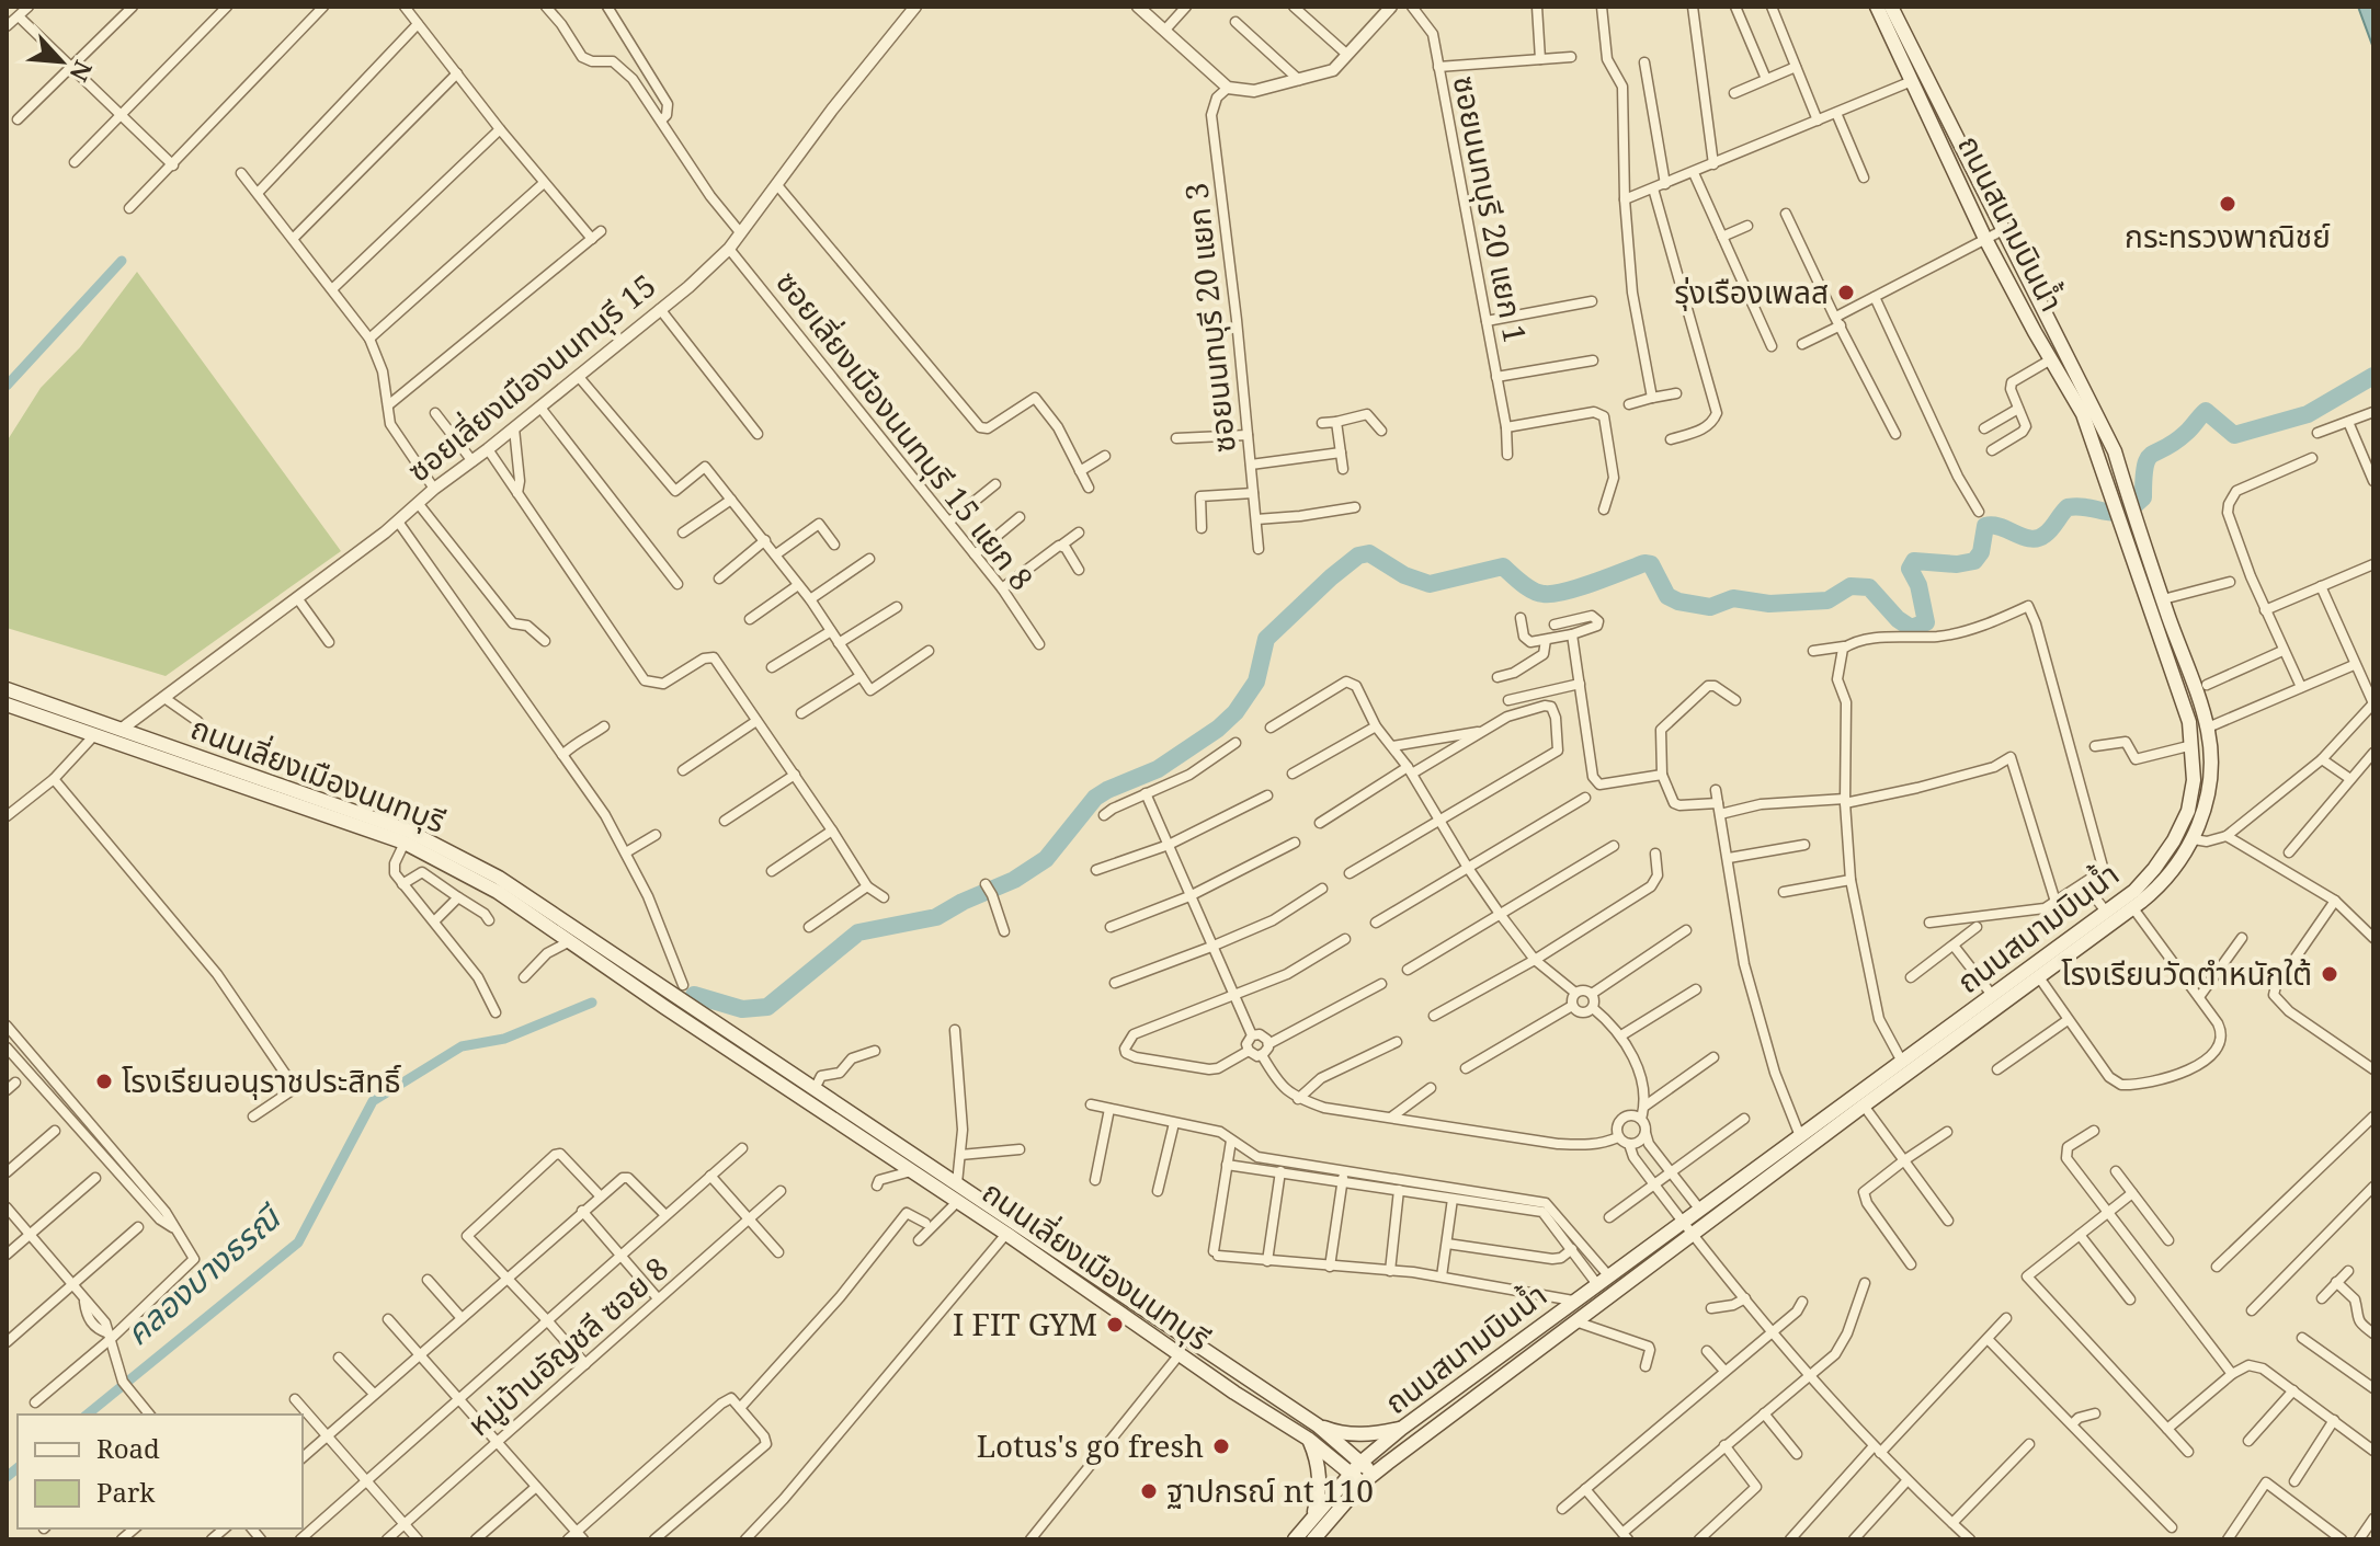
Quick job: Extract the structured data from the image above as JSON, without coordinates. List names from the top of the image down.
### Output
{
  "streets": {
    "main road": ["ถนนสนามบินน้ำ", "ถนนเลี่ยงเมืองนนทบุรี"],
    "street": [
      "ซอยนนทบุรี 20 แยก 1",
      "ซอยนนทบุรี 20 แยก 3",
      "ซอยเลี่ยงเมืองนนทบุรี 15",
      "ซอยเลี่ยงเมืองนนทบุรี 15 แยก 8",
      "หมู่บ้านอัญชลี ซอย 8"
    ]
  },
  "crossings": [
    ["ถนนสนามบินน้ำ", "ถนนเลี่ยงเมืองนนทบุรี"],
    ["ซอยเลี่ยงเมืองนนทบุรี 15", "ซอยเลี่ยงเมืองนนทบุรี 15 แยก 8"],
    ["ซอยเลี่ยงเมืองนนทบุรี 15", "ถนนเลี่ยงเมืองนนทบุรี"]
  ],
  "water": ["คลองบางธรณี"],
  "places": [
    "กระทรวงพาณิชย์",
    "รุ่งเรืองเพลส",
    "โรงเรียนวัดตำหนักใต้",
    "โรงเรียนอนุราชประสิทธิ์",
    "I FIT GYM",
    "Lotus's go fresh",
    "ฐาปกรณ์ nt 110"
  ],
  "legend": ["Road", "Park"],
  "north": "bottom right"
}
